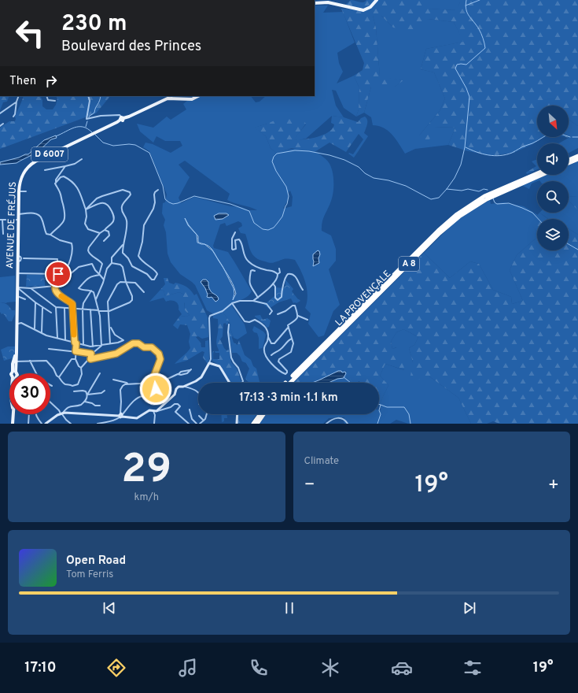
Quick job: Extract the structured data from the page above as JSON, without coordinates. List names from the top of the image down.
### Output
{
  "streets": {
    "highway": ["A 8", "LA PROVENÇALE"],
    "main road": ["D 6007", "AVENUE DE FRÉJUS"]
  },
  "north": "bottom right",
  "page": {
    "turn": ["230 m", "Boulevard des Princes"],
    "then": "Then",
    "limit": "30",
    "trip": "17:13 · 3 min · 1.1 km",
    "tile": [
      ["29", "km/h"],
      "Climate"
    ],
    "heat": ["−", "19°", "+"],
    "song": ["Open Road", "Tom Ferris"],
    "tabs": ["17:10", "19°"]
  }
}
